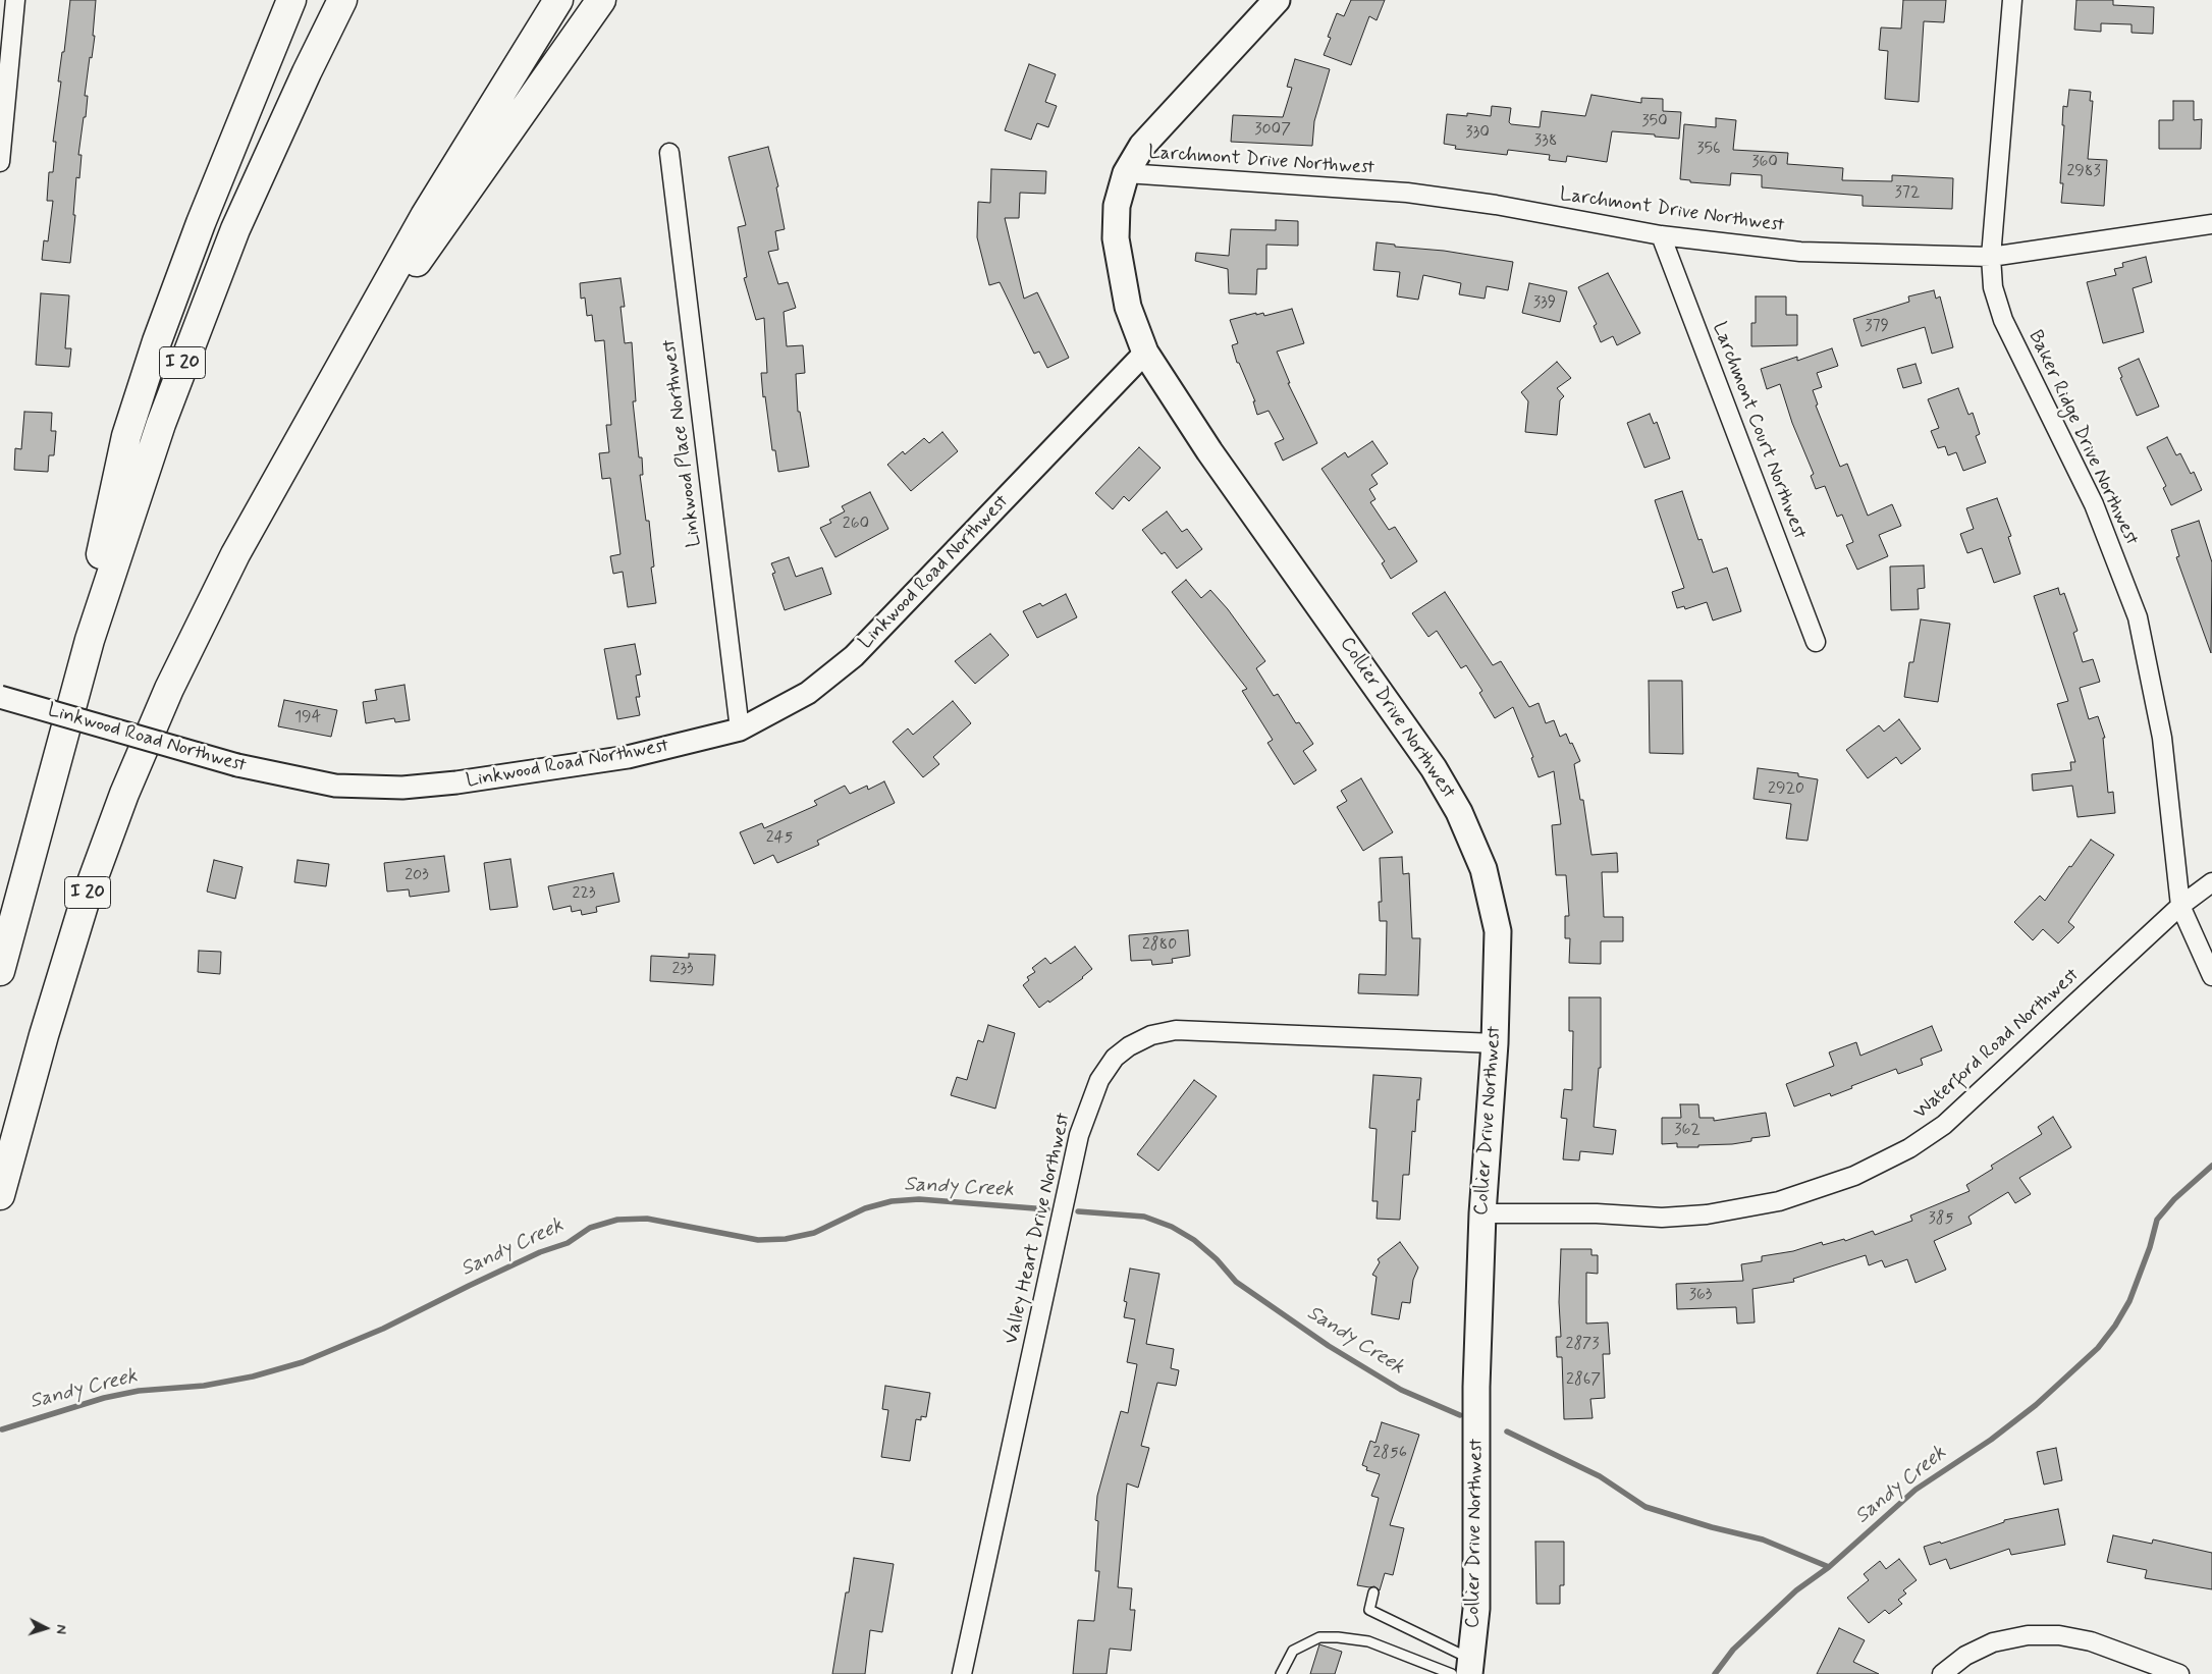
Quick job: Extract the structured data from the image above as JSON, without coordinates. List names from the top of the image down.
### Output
{
  "streets": {
    "highway": ["I 20"],
    "main road": ["Collier Drive Northwest"],
    "street": [
      "Larchmont Drive Northwest",
      "Larchmont Court Northwest",
      "Baker Ridge Drive Northwest",
      "Linkwood Place Northwest",
      "Linkwood Road Northwest",
      "Waterford Road Northwest",
      "Valley Heart Drive Northwest"
    ]
  },
  "crossings": [
    ["Larchmont Drive Northwest", "Larchmont Court Northwest"],
    ["Larchmont Drive Northwest", "Baker Ridge Drive Northwest"],
    ["Larchmont Drive Northwest", "Collier Drive Northwest"],
    ["Baker Ridge Drive Northwest", "Waterford Road Northwest"],
    ["Linkwood Place Northwest", "Linkwood Road Northwest"],
    ["Linkwood Road Northwest", "Collier Drive Northwest"],
    ["Collier Drive Northwest", "Waterford Road Northwest"],
    ["Collier Drive Northwest", "Valley Heart Drive Northwest"]
  ],
  "water": ["Sandy Creek"],
  "house_numbers": [
    "350",
    "3007",
    "330",
    "338",
    "356",
    "360",
    "2983",
    "372",
    "339",
    "379",
    "260",
    "194",
    "2920",
    "245",
    "203",
    "223",
    "2880",
    "233",
    "362",
    "385",
    "363",
    "2873",
    "2867",
    "2856"
  ],
  "north": "right"
}
